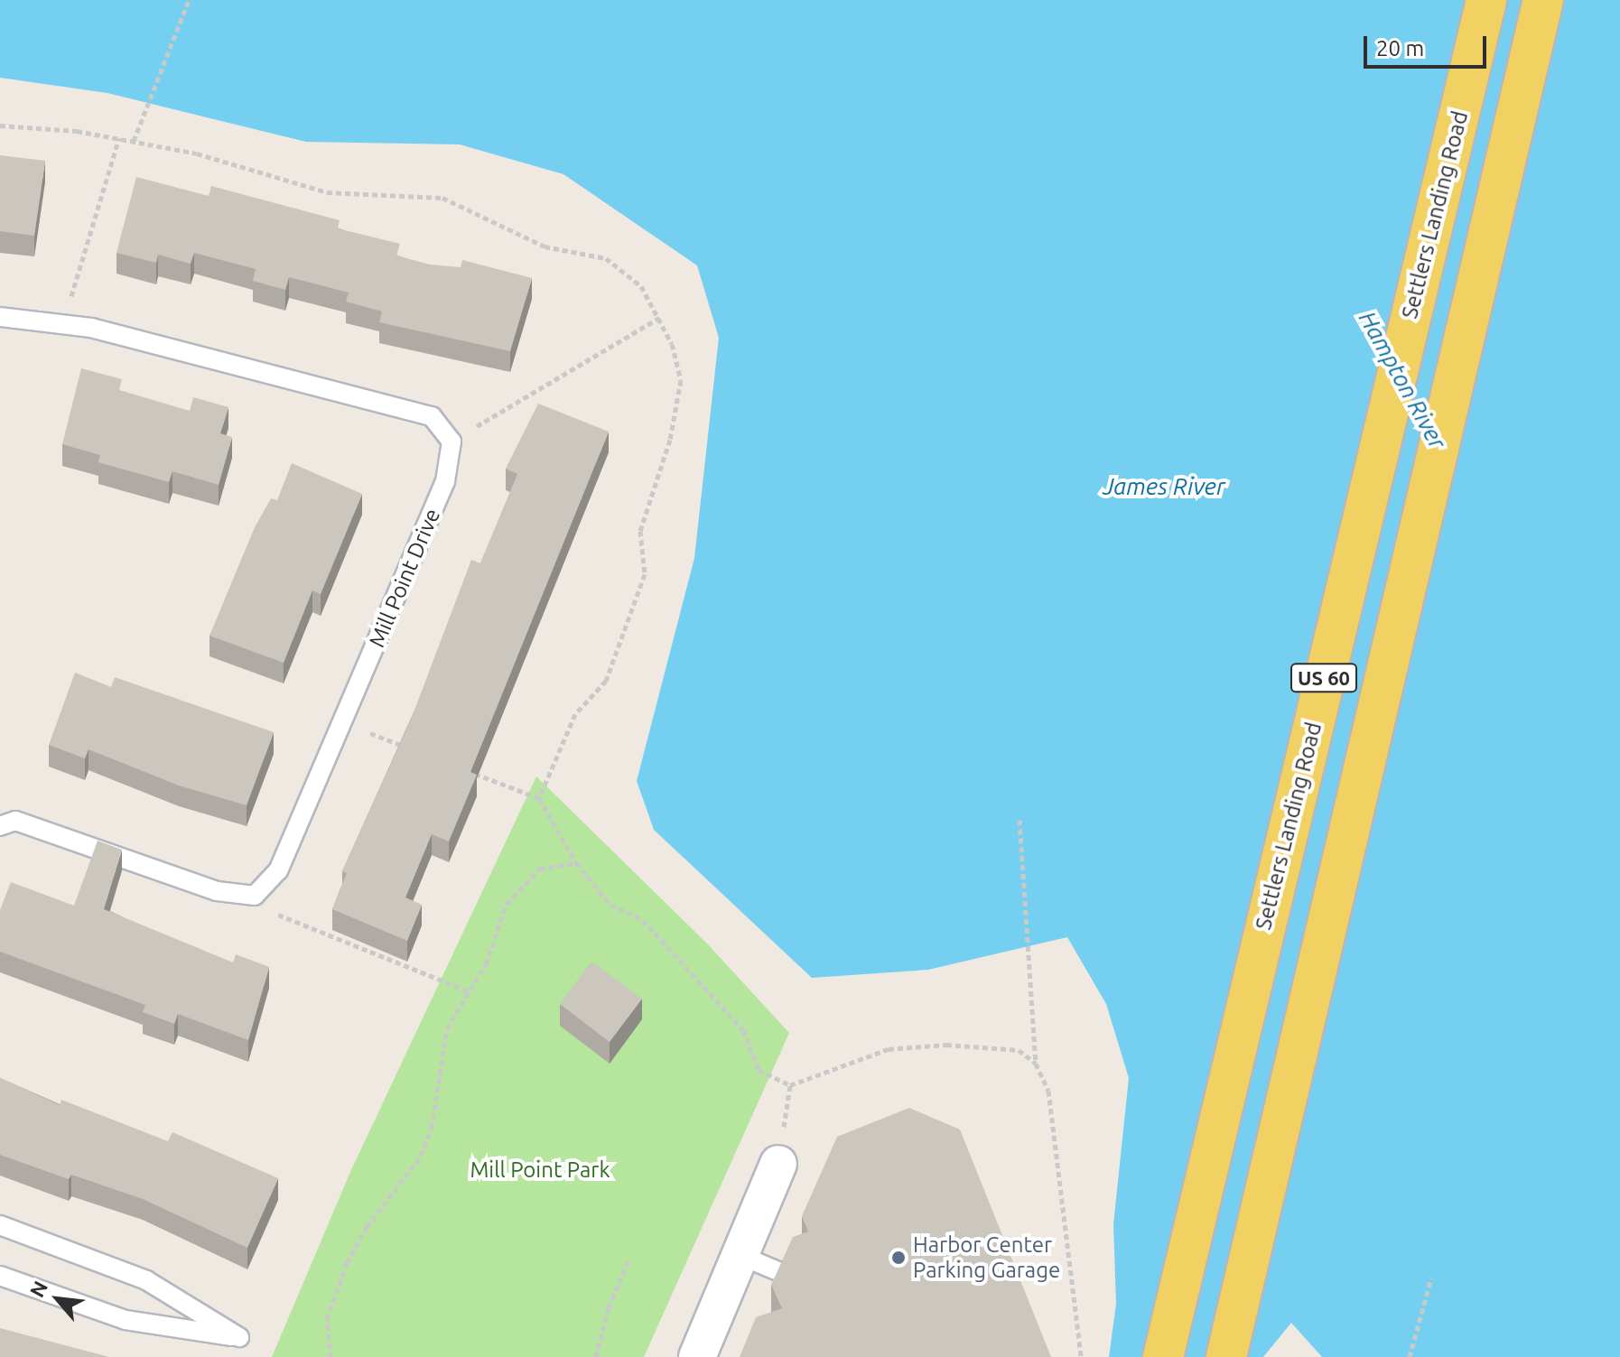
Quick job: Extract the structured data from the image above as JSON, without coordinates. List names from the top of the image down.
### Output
{
  "streets": {
    "main road": ["Settlers Landing Road", "US 60"],
    "lane": ["Mill Point Drive"]
  },
  "water": ["Hampton River", "James River"],
  "parks": ["Mill Point Park"],
  "places": ["Harbor Center Parking Garage"],
  "scale_bar": "20 m",
  "north": "top left"
}
